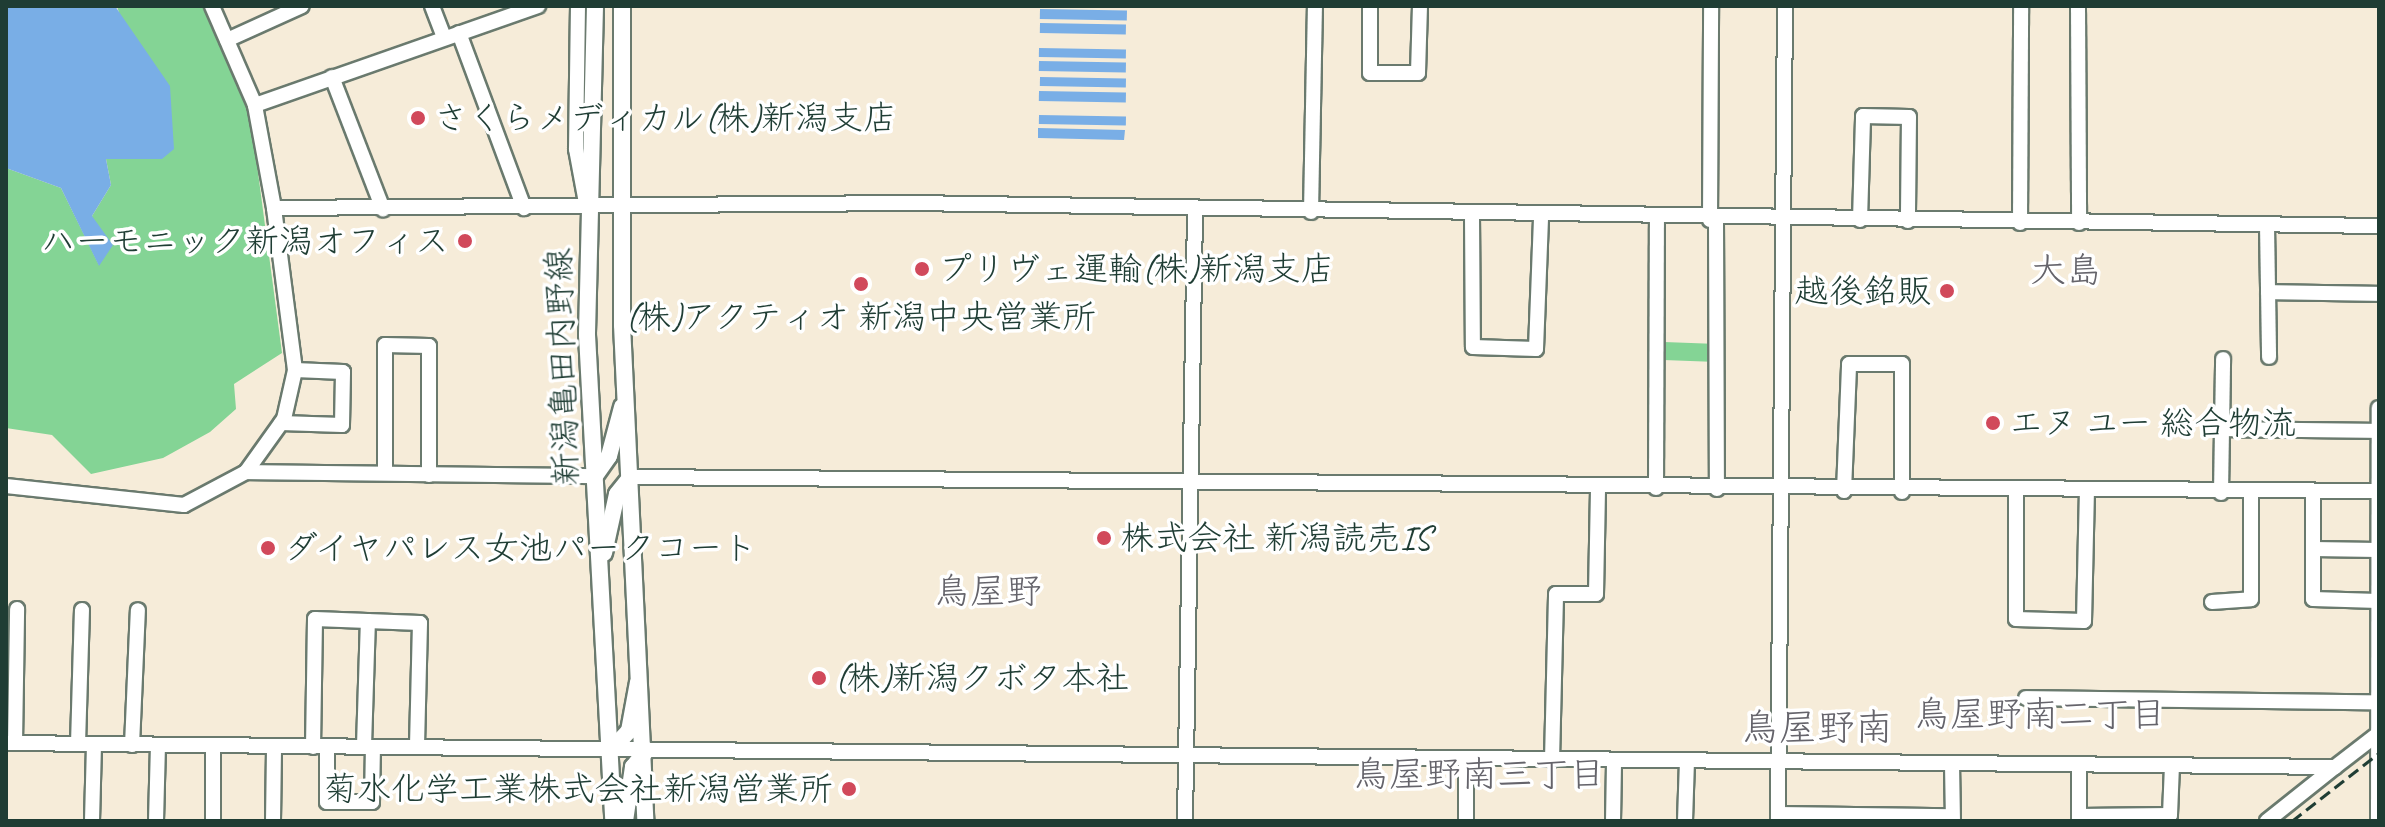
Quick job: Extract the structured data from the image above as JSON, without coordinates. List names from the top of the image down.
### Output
{
  "streets": {
    "main road": ["新潟亀田内野線"]
  },
  "districts": [
    "大島",
    "鳥屋野",
    "鳥屋野南二丁目",
    "鳥屋野南",
    "鳥屋野南三丁目"
  ],
  "places": [
    "さくらメディカル(株)新潟支店",
    "ハーモニック新潟オフィス",
    "プリヴェ運輸(株)新潟支店",
    "(株)アクティオ 新潟中央営業所",
    "越後銘販",
    "エヌ ユー 総合物流",
    "株式会社 新潟読売IS",
    "ダイヤパレス女池パークコート",
    "(株)新潟クボタ本社",
    "菊水化学工業株式会社新潟営業所"
  ]
}
